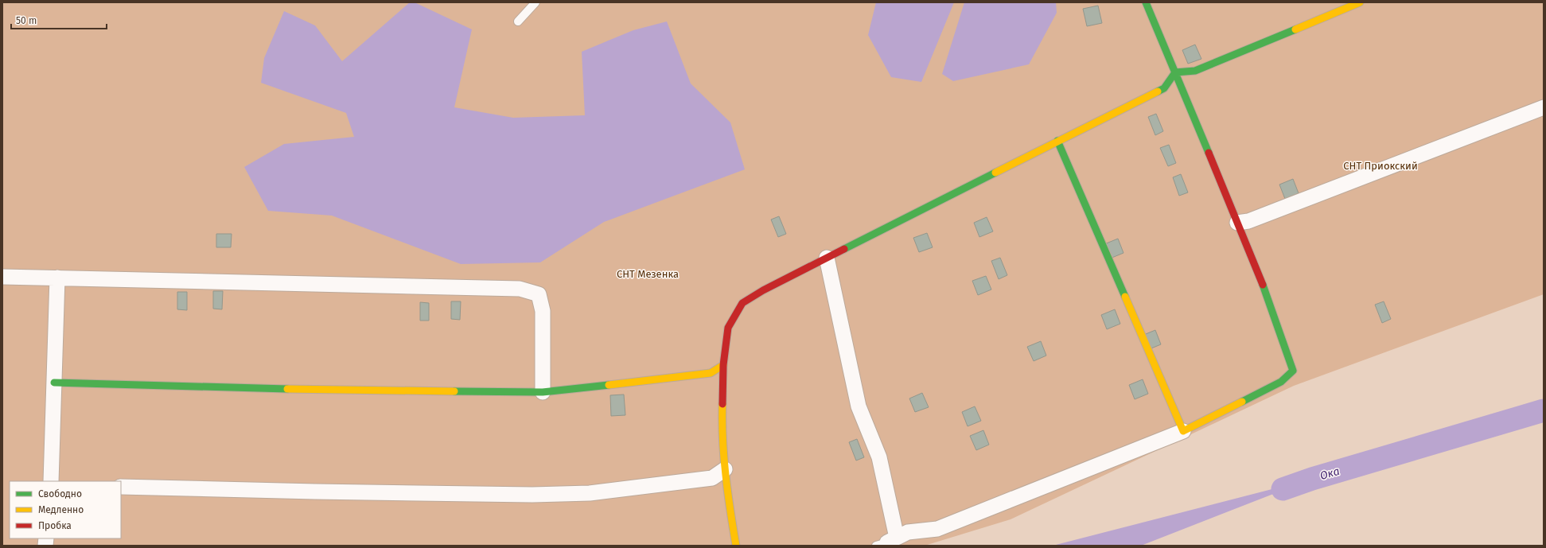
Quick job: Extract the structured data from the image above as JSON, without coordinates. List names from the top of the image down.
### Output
{
  "water": ["Ока"],
  "parks": ["СНТ Приокский", "СНТ Мезенка"],
  "legend": ["Свободно", "Медленно", "Пробка"],
  "scale_bar": "50 m"
}
